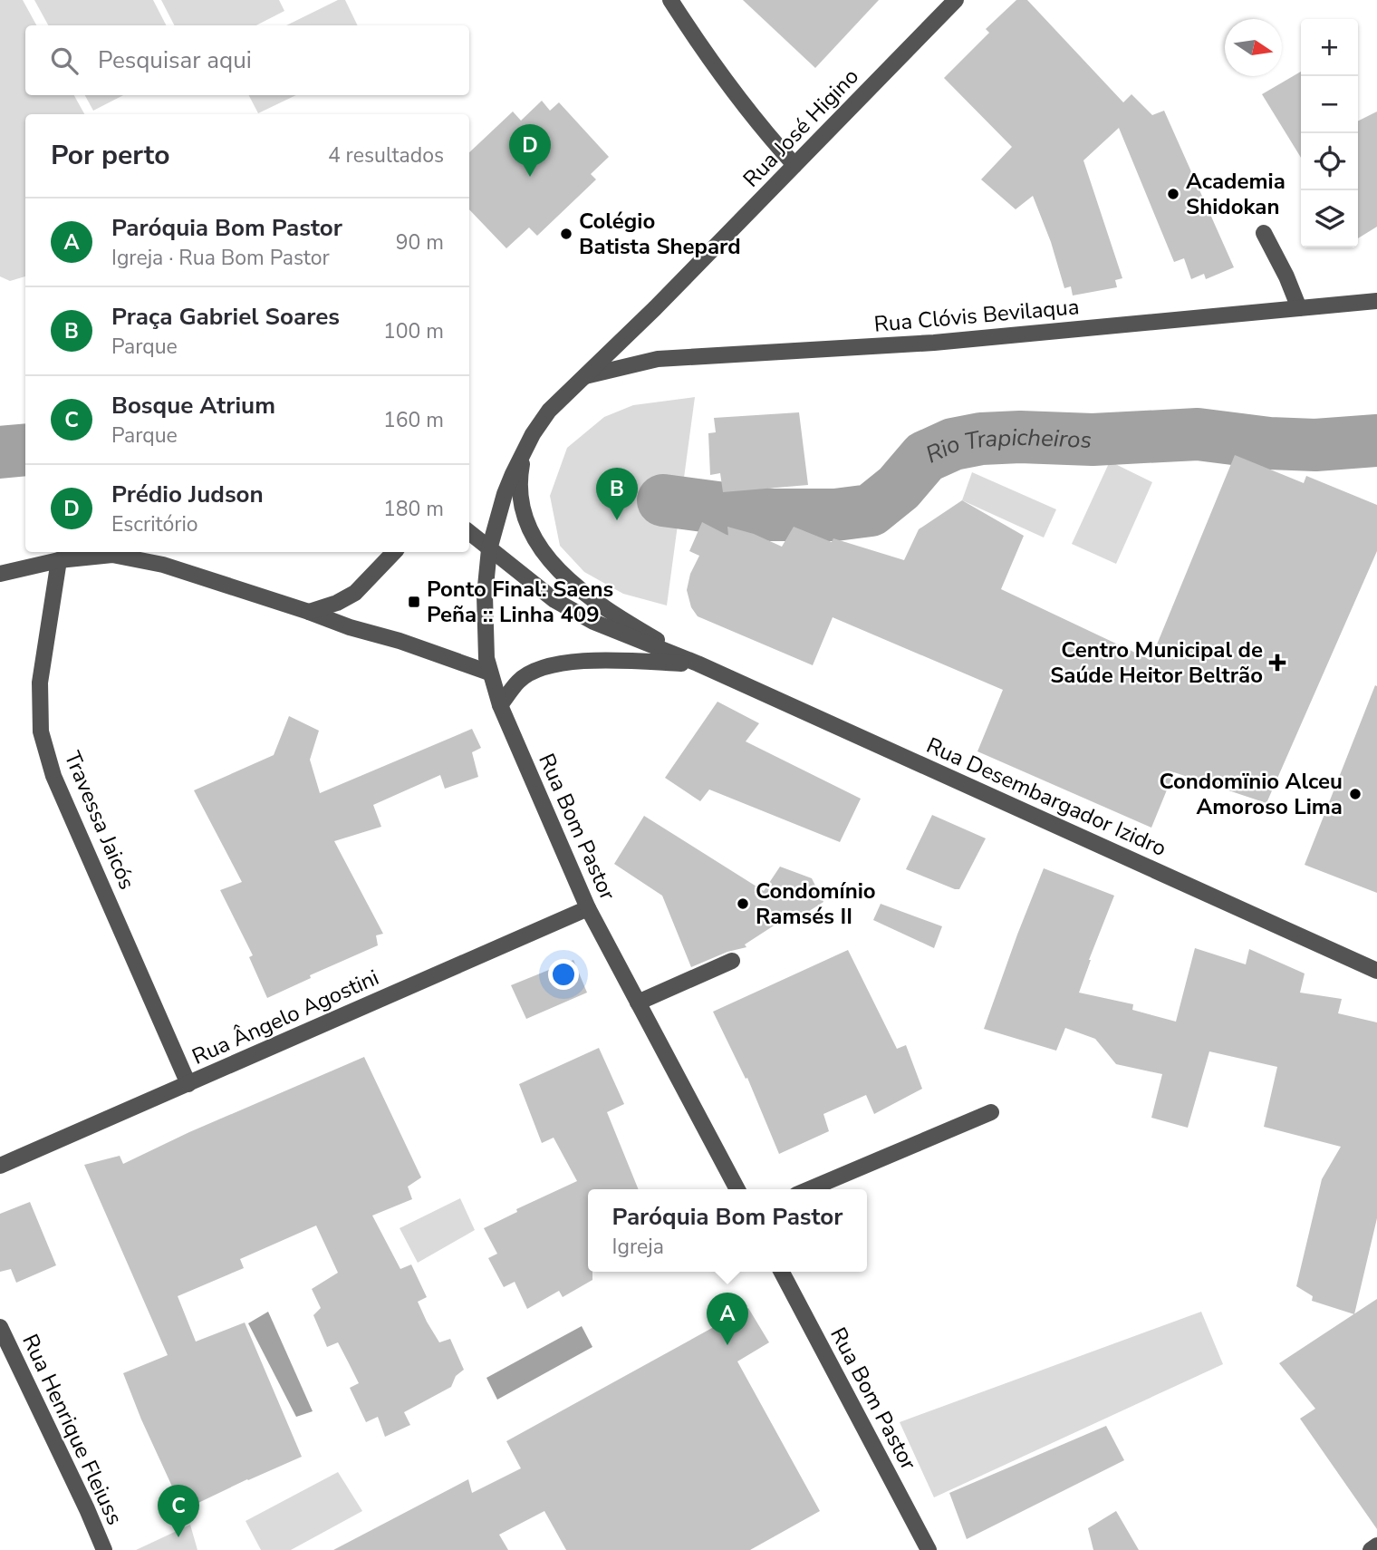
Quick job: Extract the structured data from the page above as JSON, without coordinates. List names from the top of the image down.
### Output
{
  "streets": {
    "street": [
      "Rua José Higino",
      "Rua Clóvis Bevilaqua",
      "Rua Desembargador Izidro",
      "Travessa Jaicós",
      "Rua Bom Pastor",
      "Rua Ângelo Agostini",
      "Rua Henrique Fleiuss"
    ]
  },
  "crossings": [
    ["Rua José Higino", "Rua Clóvis Bevilaqua"],
    ["Rua José Higino", "Rua Desembargador Izidro"],
    ["Rua José Higino", "Rua Bom Pastor"],
    ["Rua Desembargador Izidro", "Rua Bom Pastor"],
    ["Travessa Jaicós", "Rua Ângelo Agostini"],
    ["Rua Bom Pastor", "Rua Ângelo Agostini"]
  ],
  "water": ["Rio Trapicheiros"],
  "places": {
    "other": [
      "Academia Shidokan",
      "Colégio Batista Shepard",
      "Condomïnio Alceu Amoroso Lima",
      "Condomínio Ramsés II"
    ],
    "transit": ["Ponto Final: Saens Peña :: Linha 409"],
    "health": ["Centro Municipal de Saúde Heitor Beltrão"]
  },
  "north": "right",
  "page": {
    "map_buttons": ["+", "−"],
    "search": "Pesquisar aqui",
    "heading": ["Por perto", "4 resultados"],
    "pins": [
      "D",
      "B",
      "A",
      "C"
    ],
    "list": [
      {
        "mark": "A",
        "name": "Paróquia Bom Pastor",
        "note": "Igreja · Rua Bom Pastor",
        "value": "90 m"
      },
      {
        "mark": "B",
        "name": "Praça Gabriel Soares",
        "note": "Parque",
        "value": "100 m"
      },
      {
        "mark": "C",
        "name": "Bosque Atrium",
        "note": "Parque",
        "value": "160 m"
      },
      {
        "mark": "D",
        "name": "Prédio Judson",
        "note": "Escritório",
        "value": "180 m"
      }
    ],
    "popup": ["Paróquia Bom Pastor", "Igreja"]
  }
}
